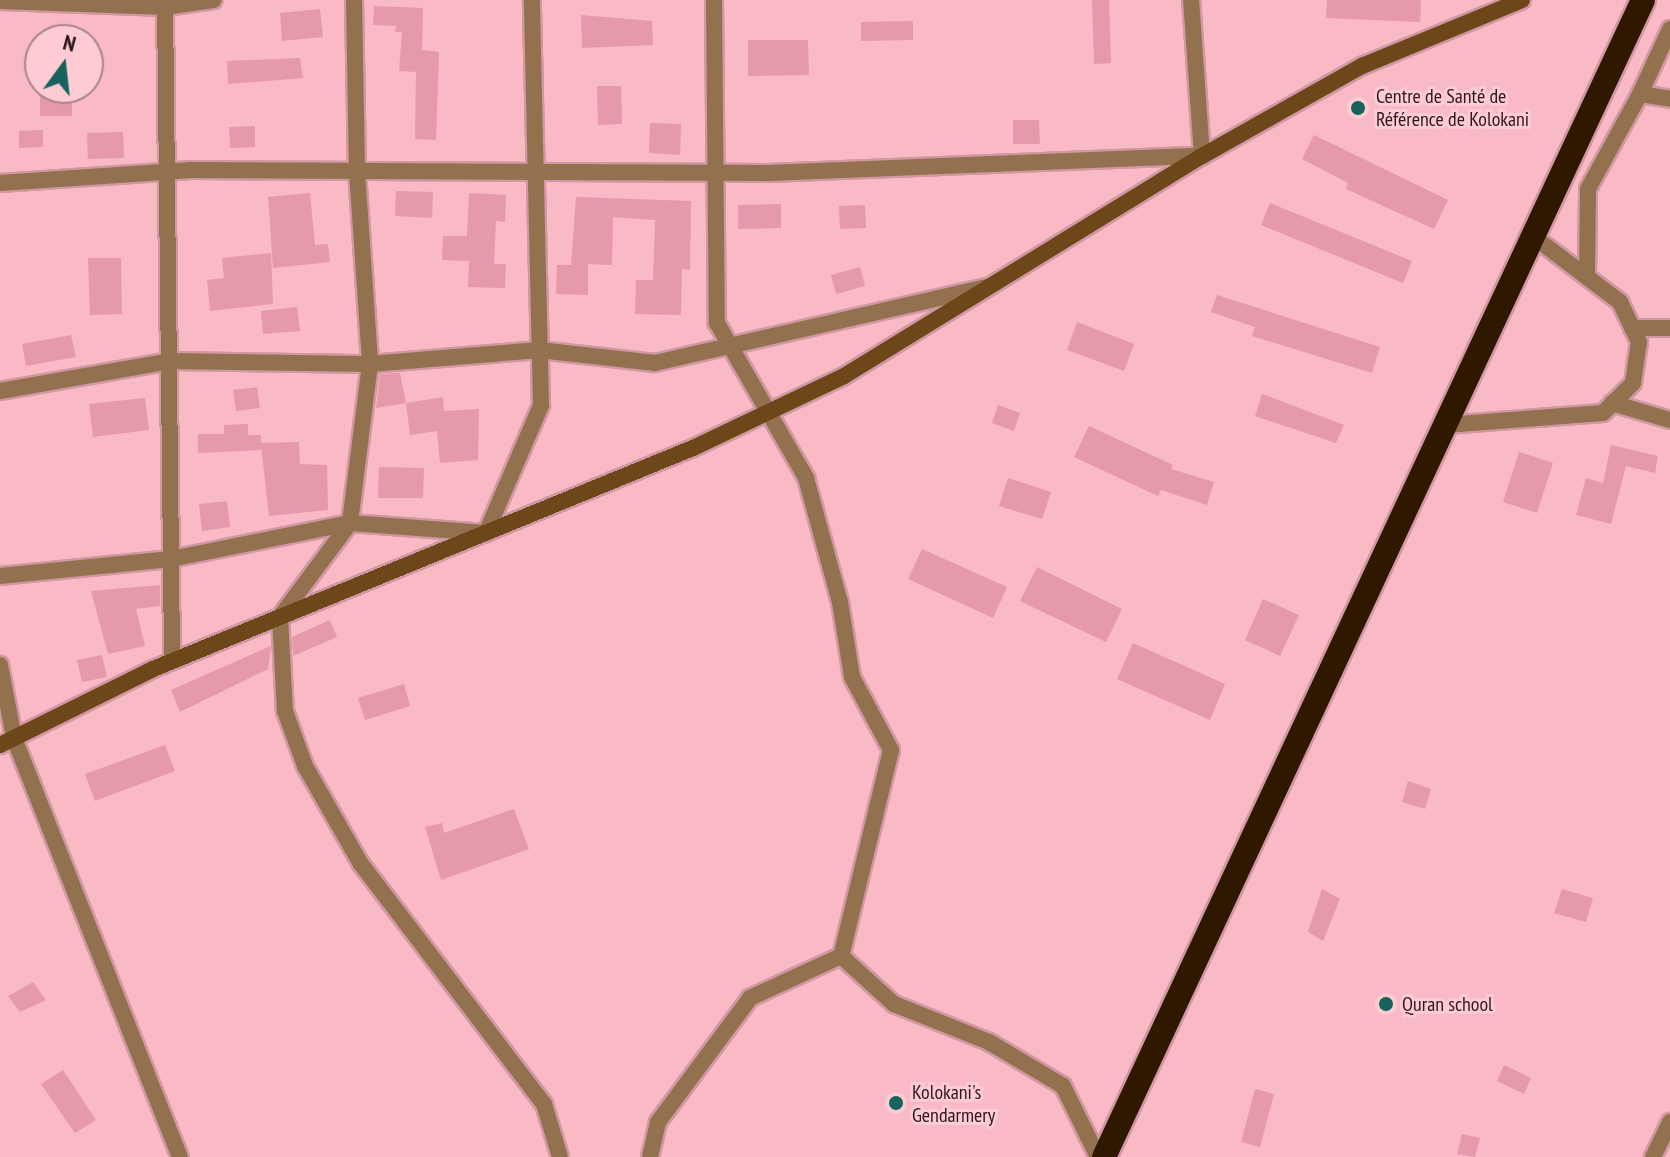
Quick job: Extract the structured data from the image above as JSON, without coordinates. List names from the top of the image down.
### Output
{
  "places": ["Centre de Santé de Référence de Kolokani", "Quran school", "Kolokani's Gendarmery"],
  "north": "top"
}
